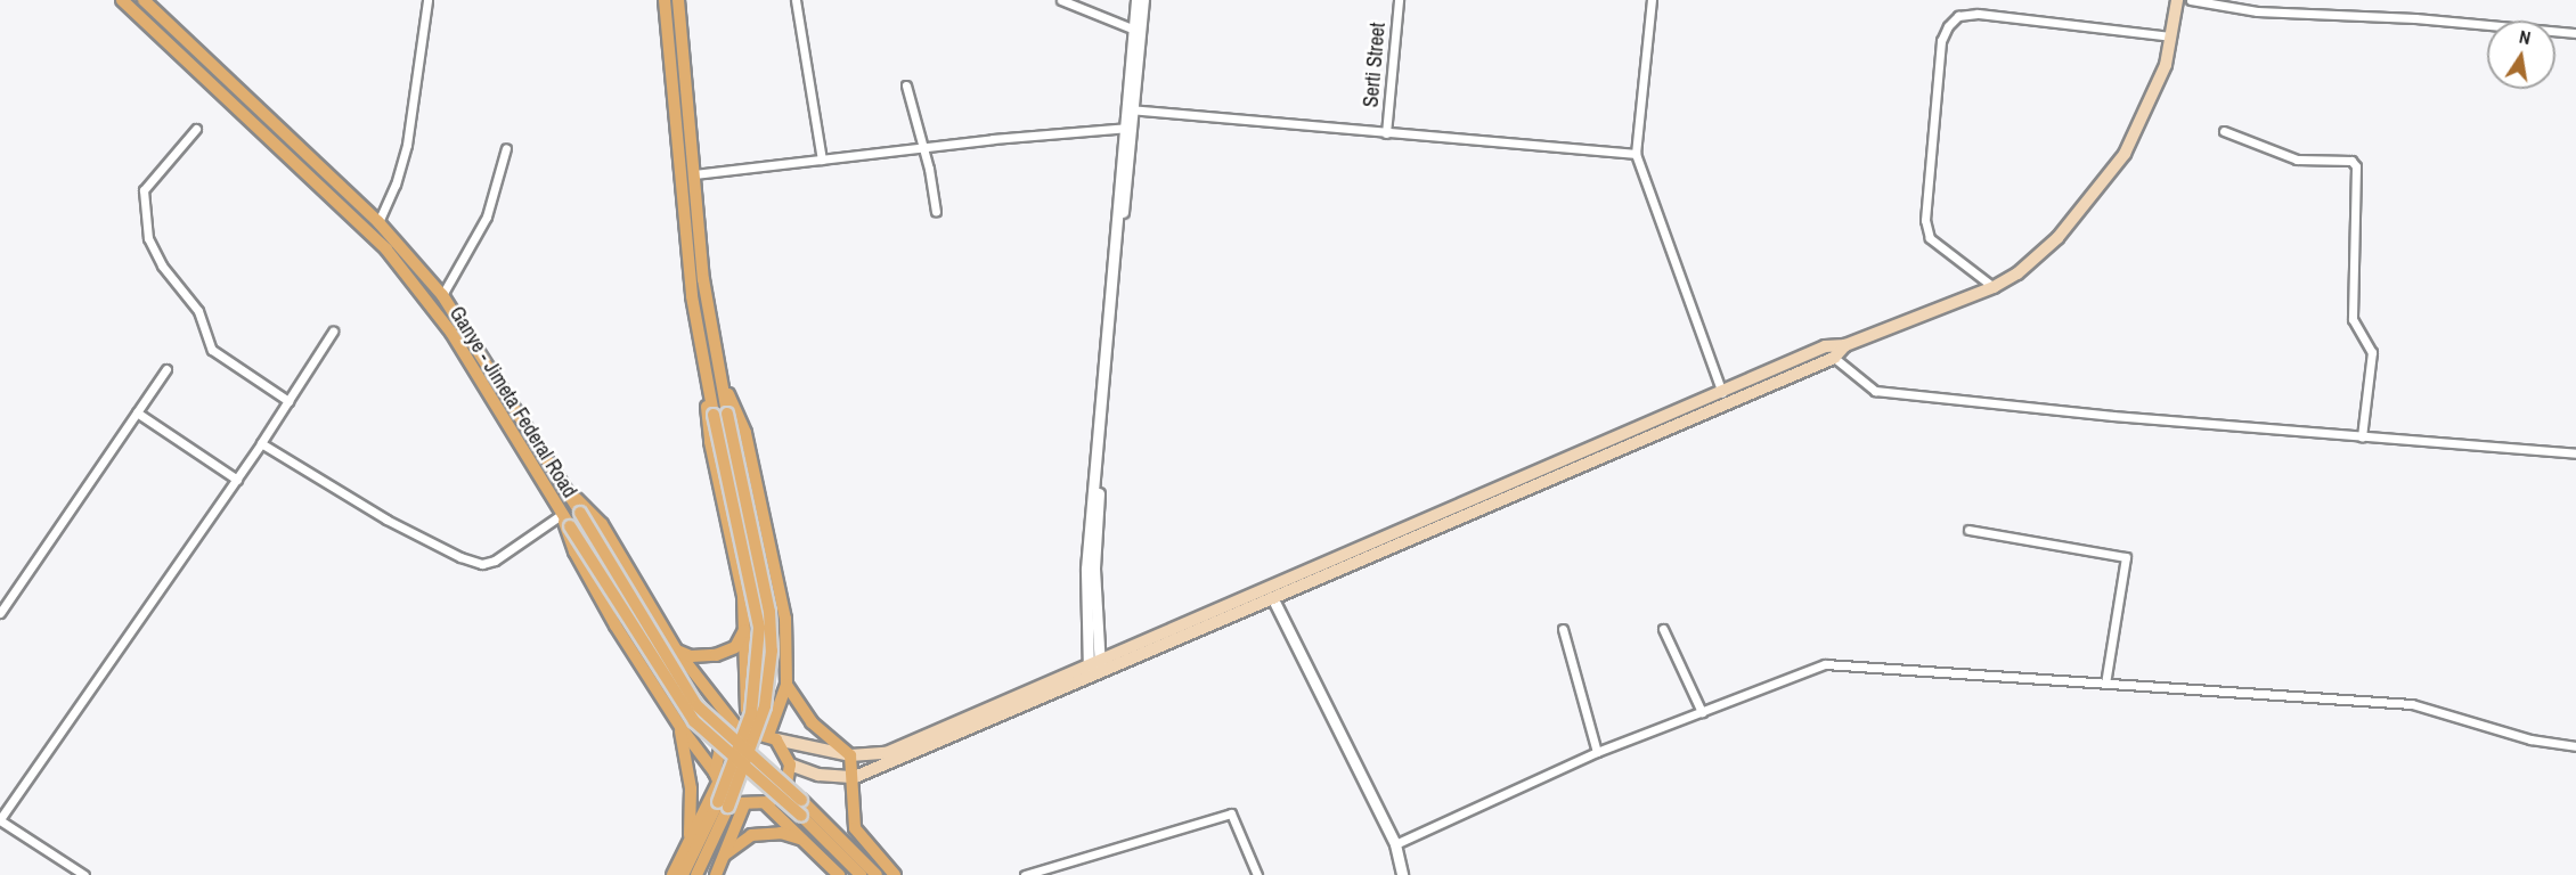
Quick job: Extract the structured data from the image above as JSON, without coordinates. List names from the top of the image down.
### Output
{
  "streets": {
    "main road": ["Ganye - Jimeta Federal Road"],
    "street": ["Serti Street"]
  },
  "north": "top"
}
